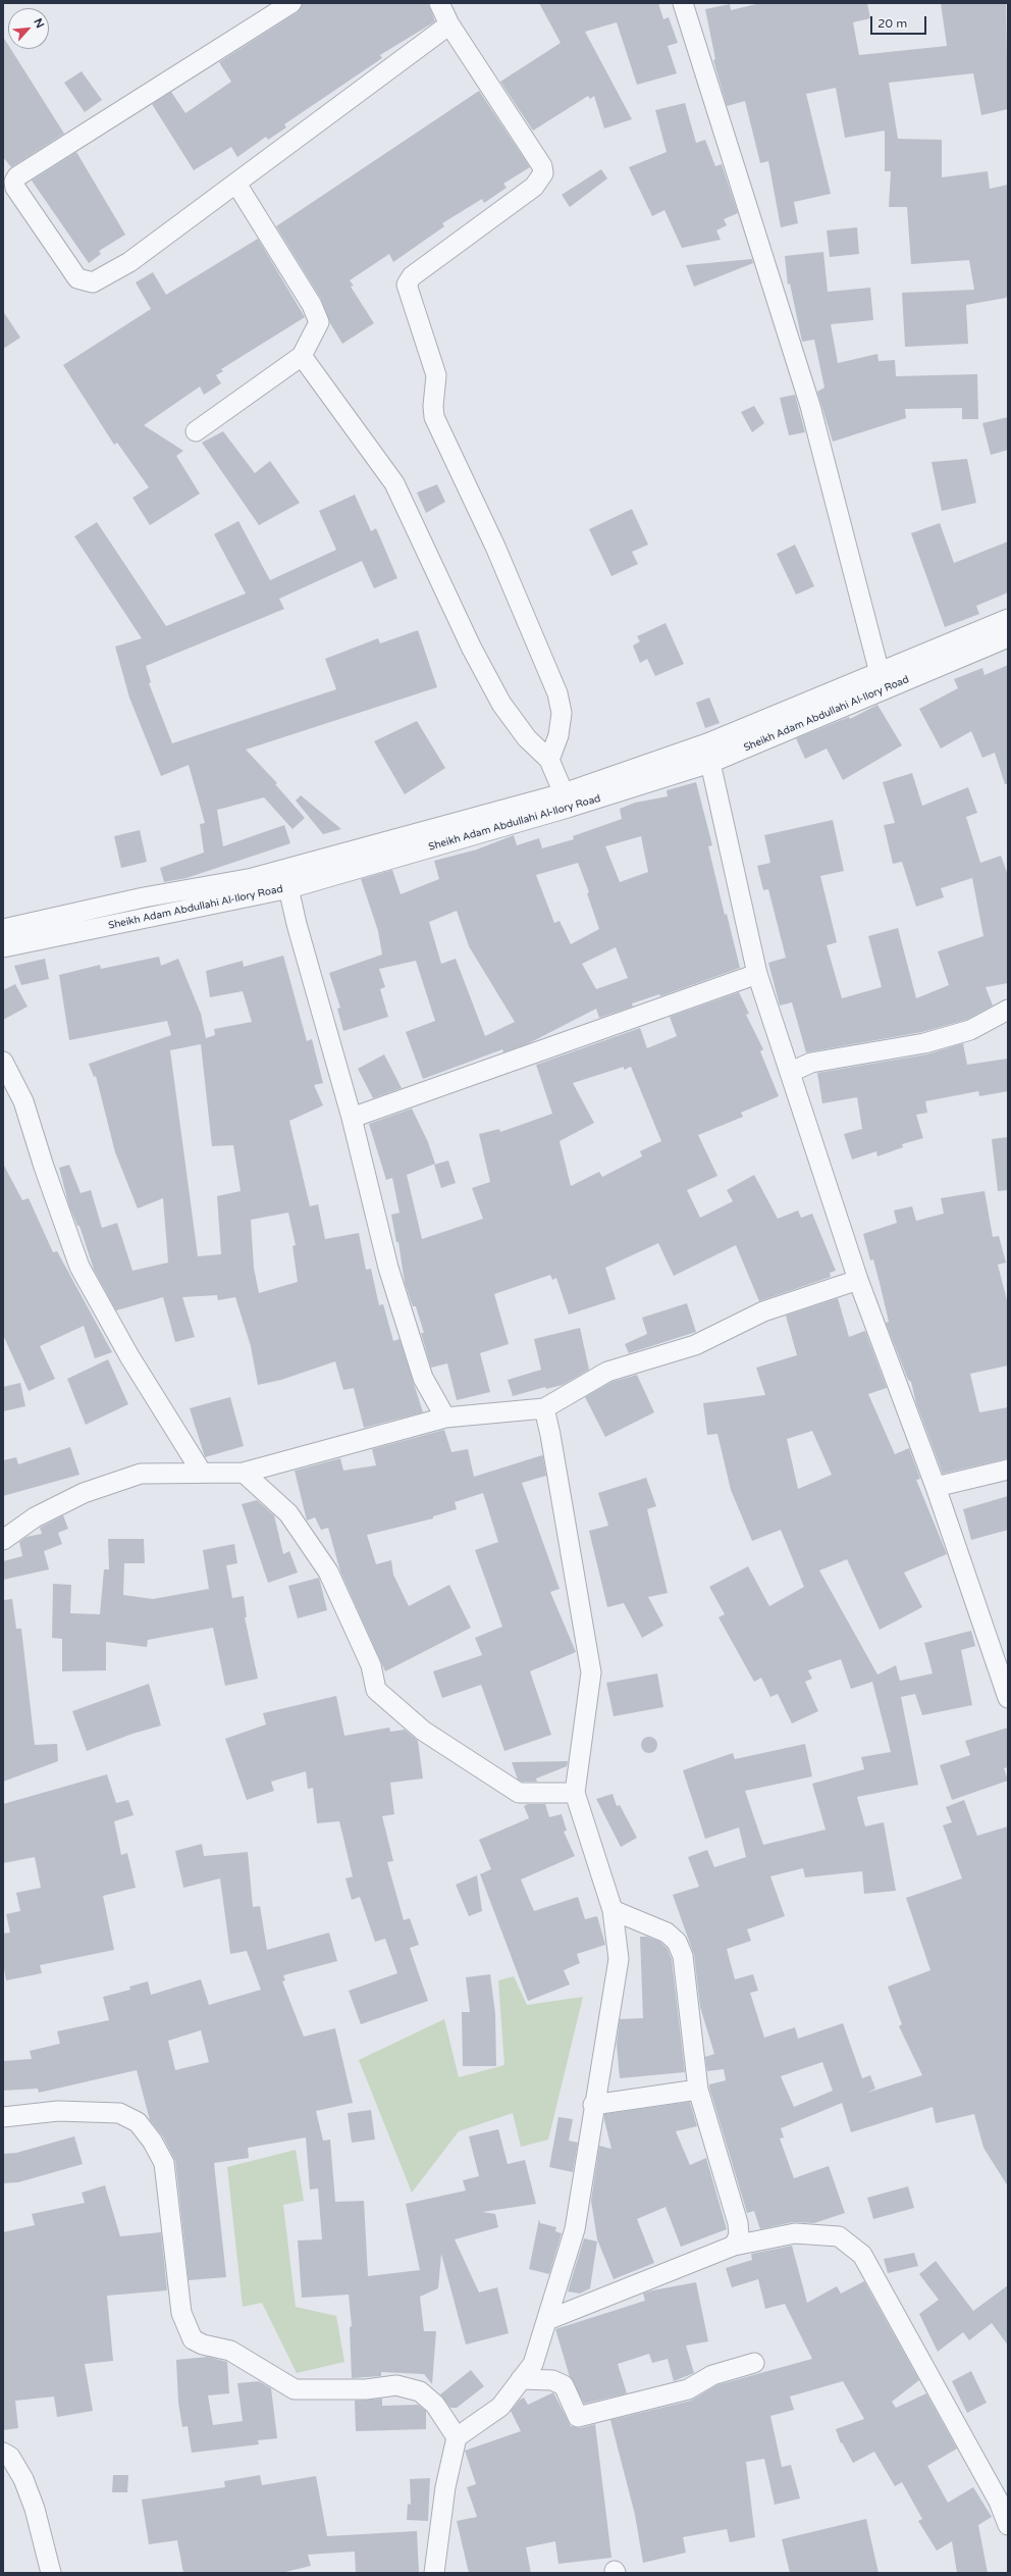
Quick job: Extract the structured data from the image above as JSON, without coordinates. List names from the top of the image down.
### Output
{
  "streets": {
    "street": ["Sheikh Adam Abdullahi Al-Ilory Road"]
  },
  "scale_bar": "20 m",
  "north": "top right"
}
